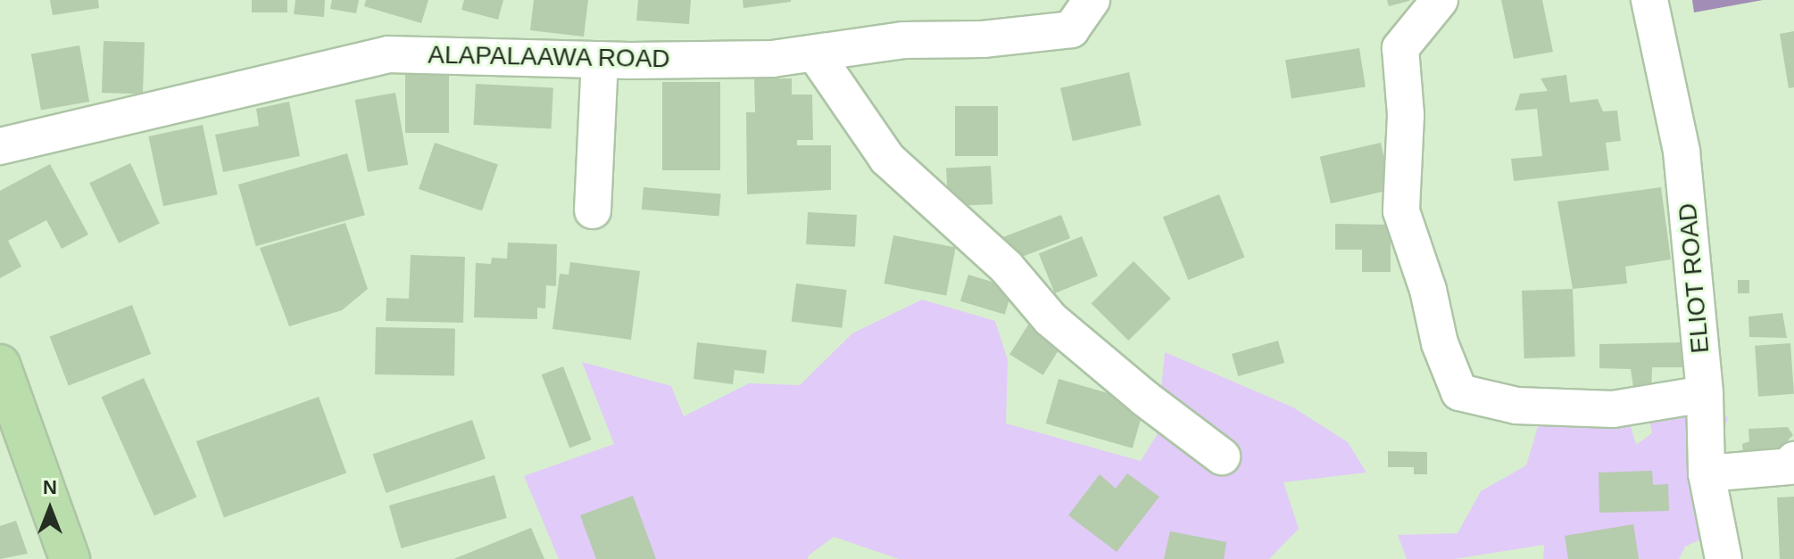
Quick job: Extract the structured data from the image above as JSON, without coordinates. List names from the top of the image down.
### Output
{
  "streets": {
    "street": ["ALAPALAAWA ROAD", "ELIOT ROAD"]
  },
  "north": "top"
}
